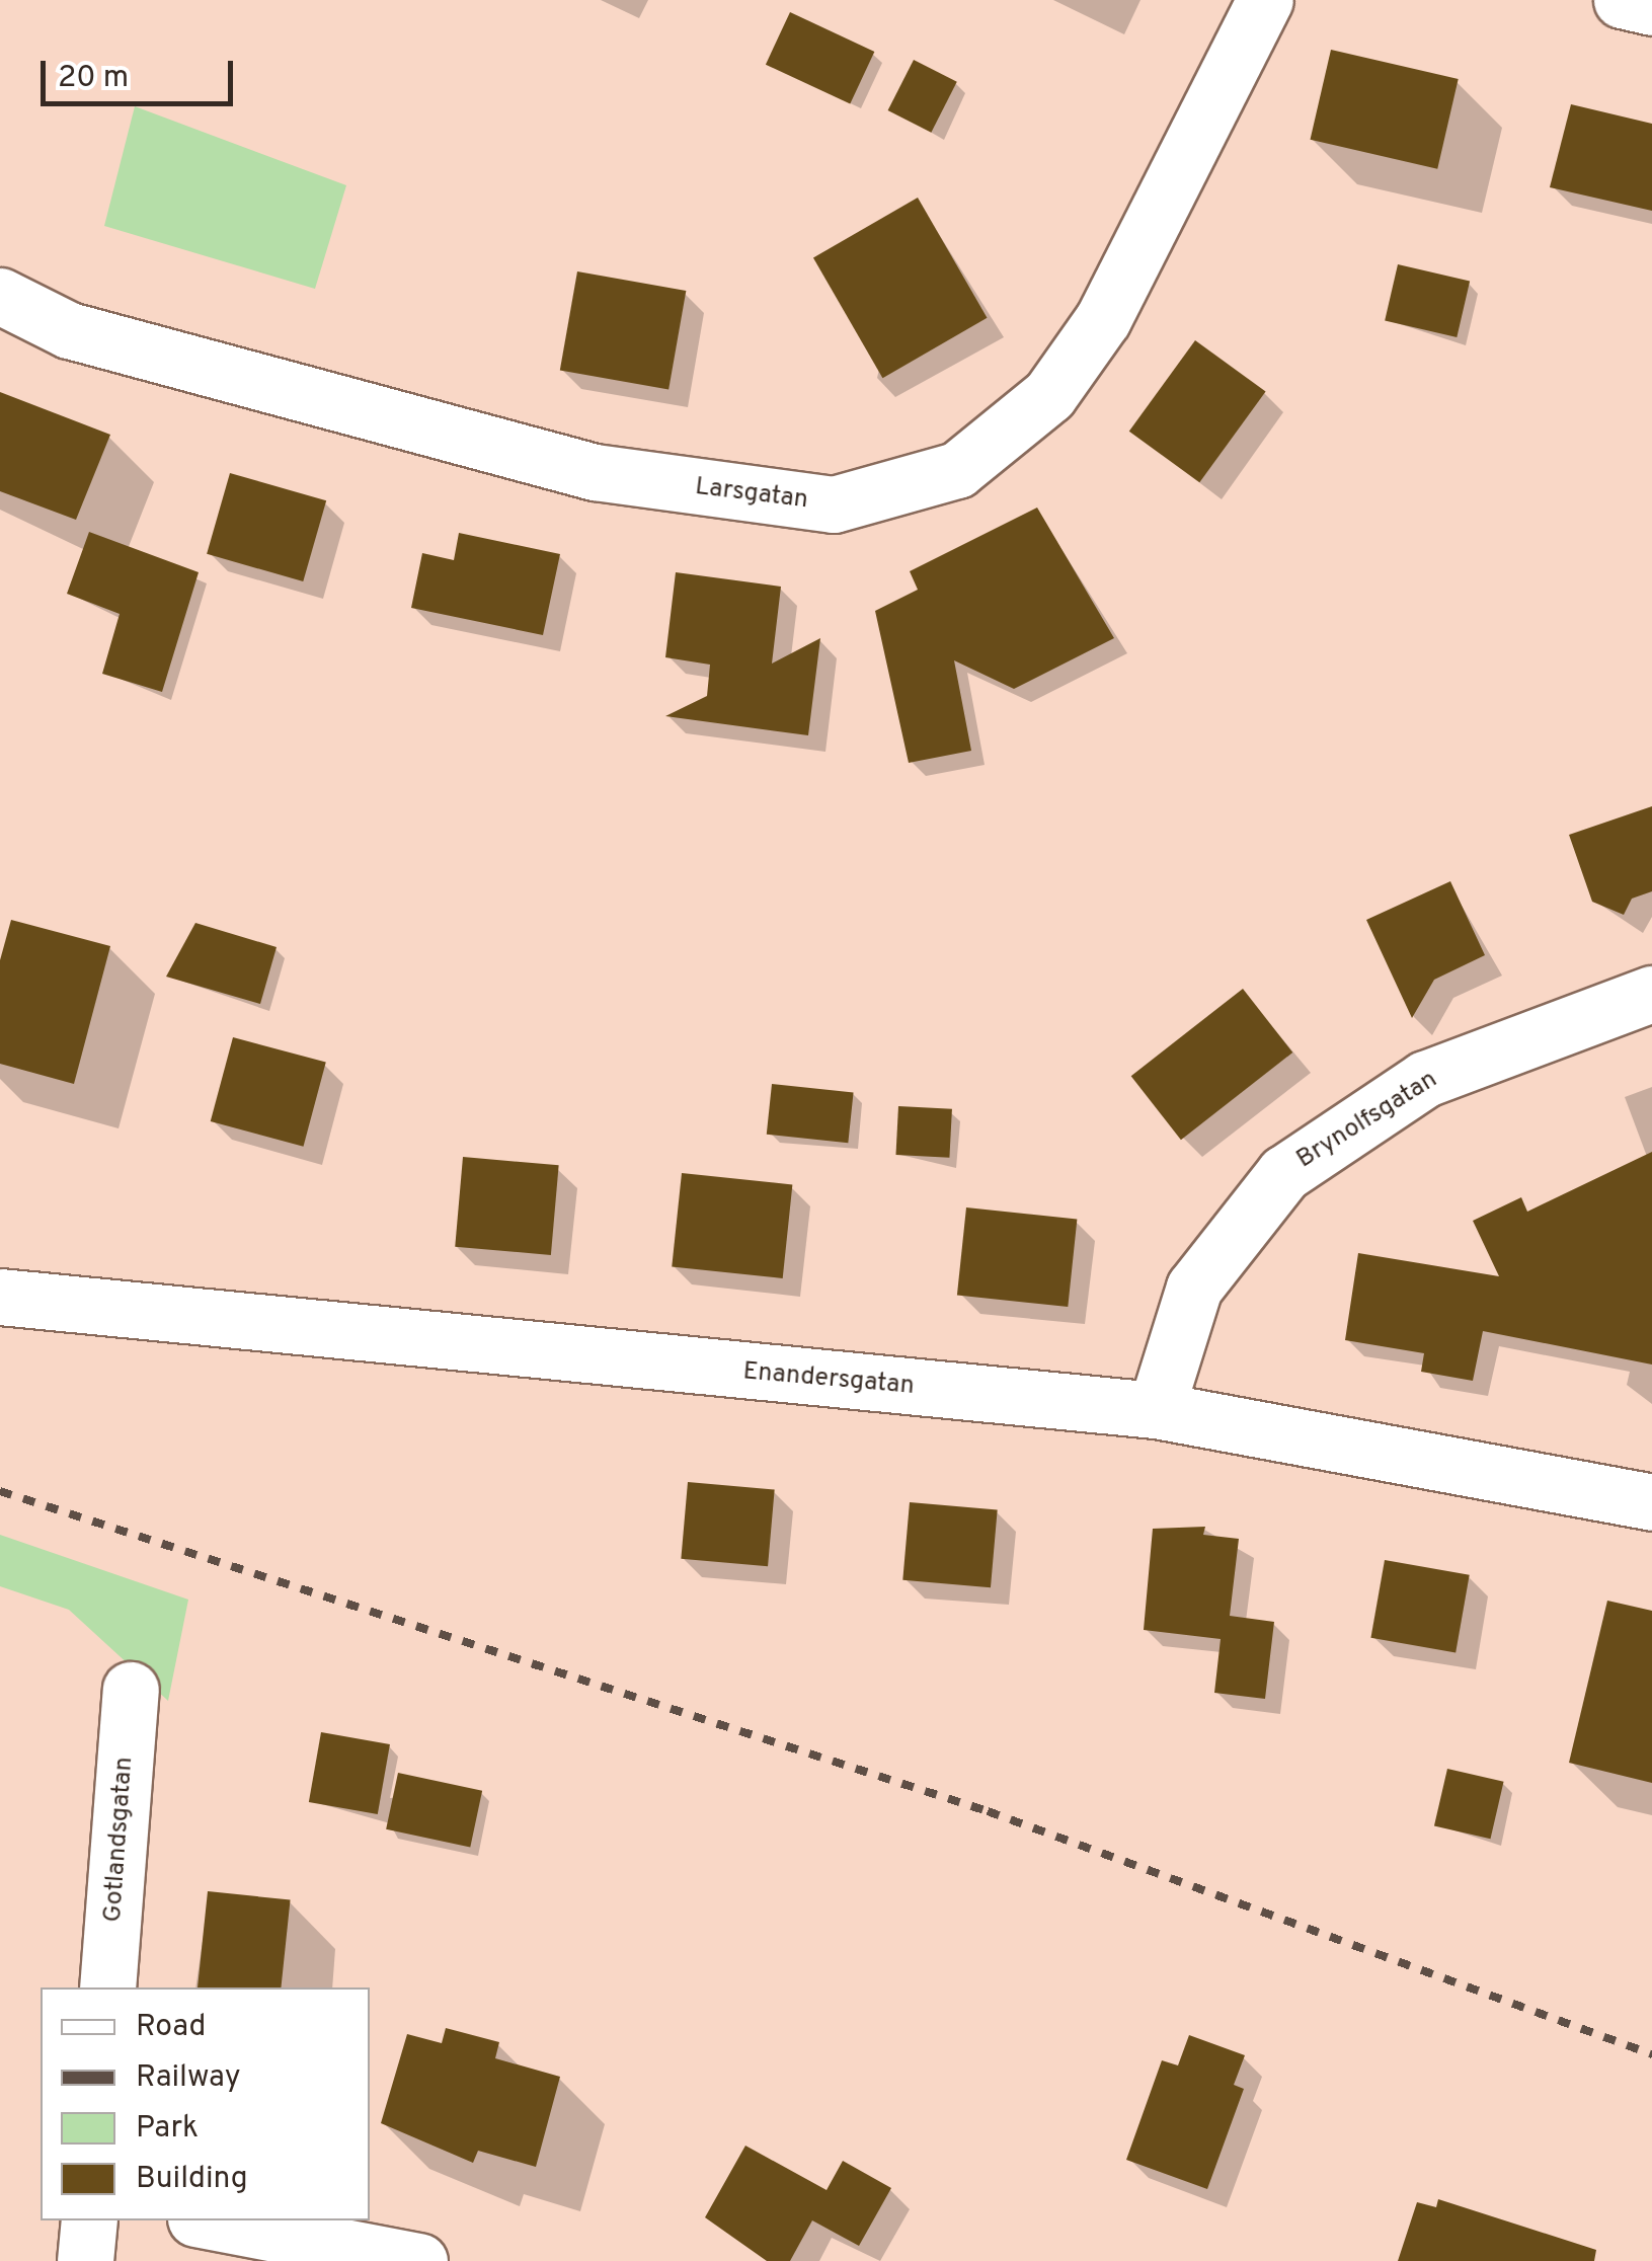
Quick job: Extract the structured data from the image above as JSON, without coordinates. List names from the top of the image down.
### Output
{
  "streets": {
    "street": [
      "Larsgatan",
      "Brynolfsgatan",
      "Enandersgatan",
      "Gotlandsgatan"
    ]
  },
  "crossings": [
    ["Brynolfsgatan", "Enandersgatan"]
  ],
  "legend": [
    "Road",
    "Railway",
    "Park",
    "Building"
  ],
  "scale_bar": "20 m"
}
